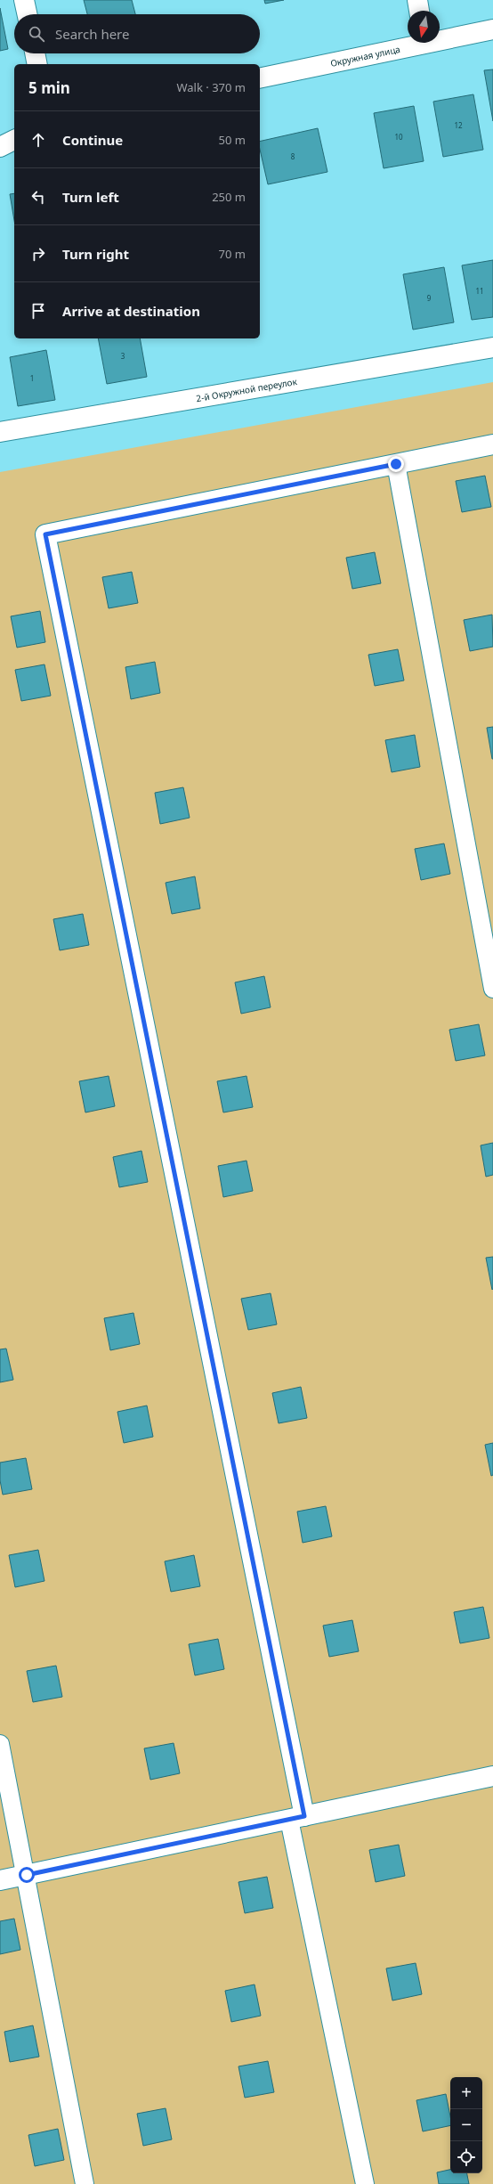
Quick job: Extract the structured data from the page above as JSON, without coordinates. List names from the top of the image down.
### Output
{
  "streets": {
    "street": ["Окружная улица", "2-й Окружной переулок"]
  },
  "house_numbers": [
    "12",
    "10",
    "8",
    "11",
    "9",
    "3",
    "1"
  ],
  "north": "bottom",
  "page": {
    "search": "Search here",
    "heading": ["5 min", "Walk · 370 m"],
    "list": [
      ["Continue", "50 m"],
      ["Turn left", "250 m"],
      ["Turn right", "70 m"],
      "Arrive at destination"
    ],
    "map_buttons": ["+", "−"]
  }
}
